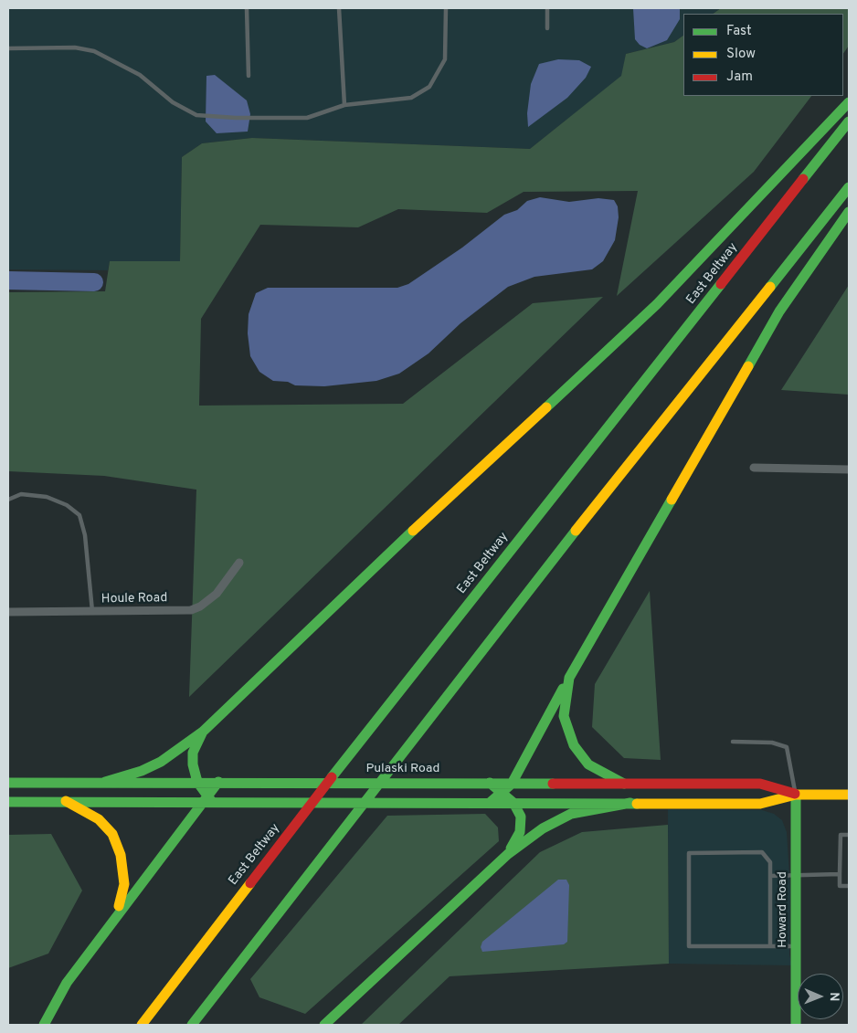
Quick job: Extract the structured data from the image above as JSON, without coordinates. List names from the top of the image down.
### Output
{
  "streets": {
    "main road": ["East Beltway", "Pulaski Road", "Howard Road"],
    "street": ["Houle Road"]
  },
  "crossings": [
    ["Pulaski Road", "Howard Road"]
  ],
  "legend": ["Fast", "Slow", "Jam"],
  "north": "right"
}
